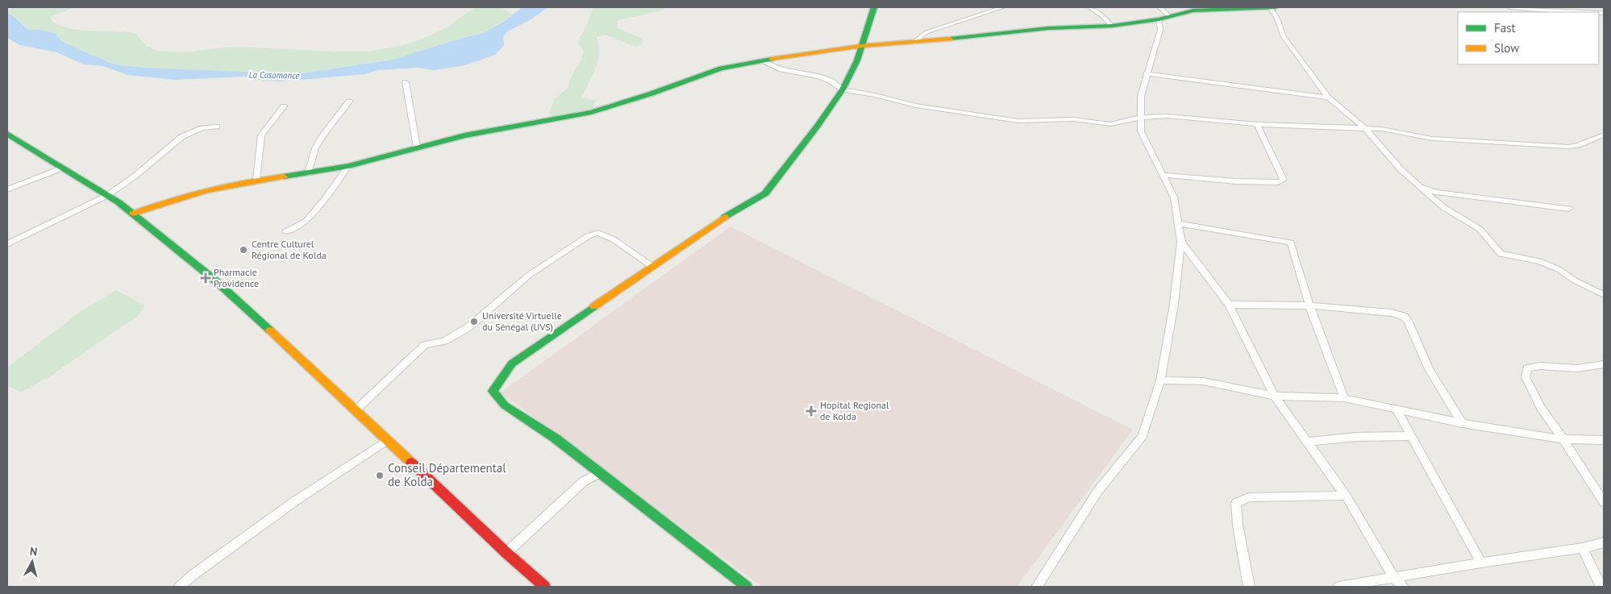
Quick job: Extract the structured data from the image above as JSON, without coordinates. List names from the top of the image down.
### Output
{
  "water": ["La Casamance"],
  "places": {
    "other": ["Centre Culturel Régional de Kolda", "Université Virtuelle du Sénégal (UVS)", "Conseil Départemental de Kolda"],
    "health": ["Pharmacie Providence", "Hopital Regional de Kolda"]
  },
  "legend": ["Fast", "Slow"],
  "north": "top"
}
